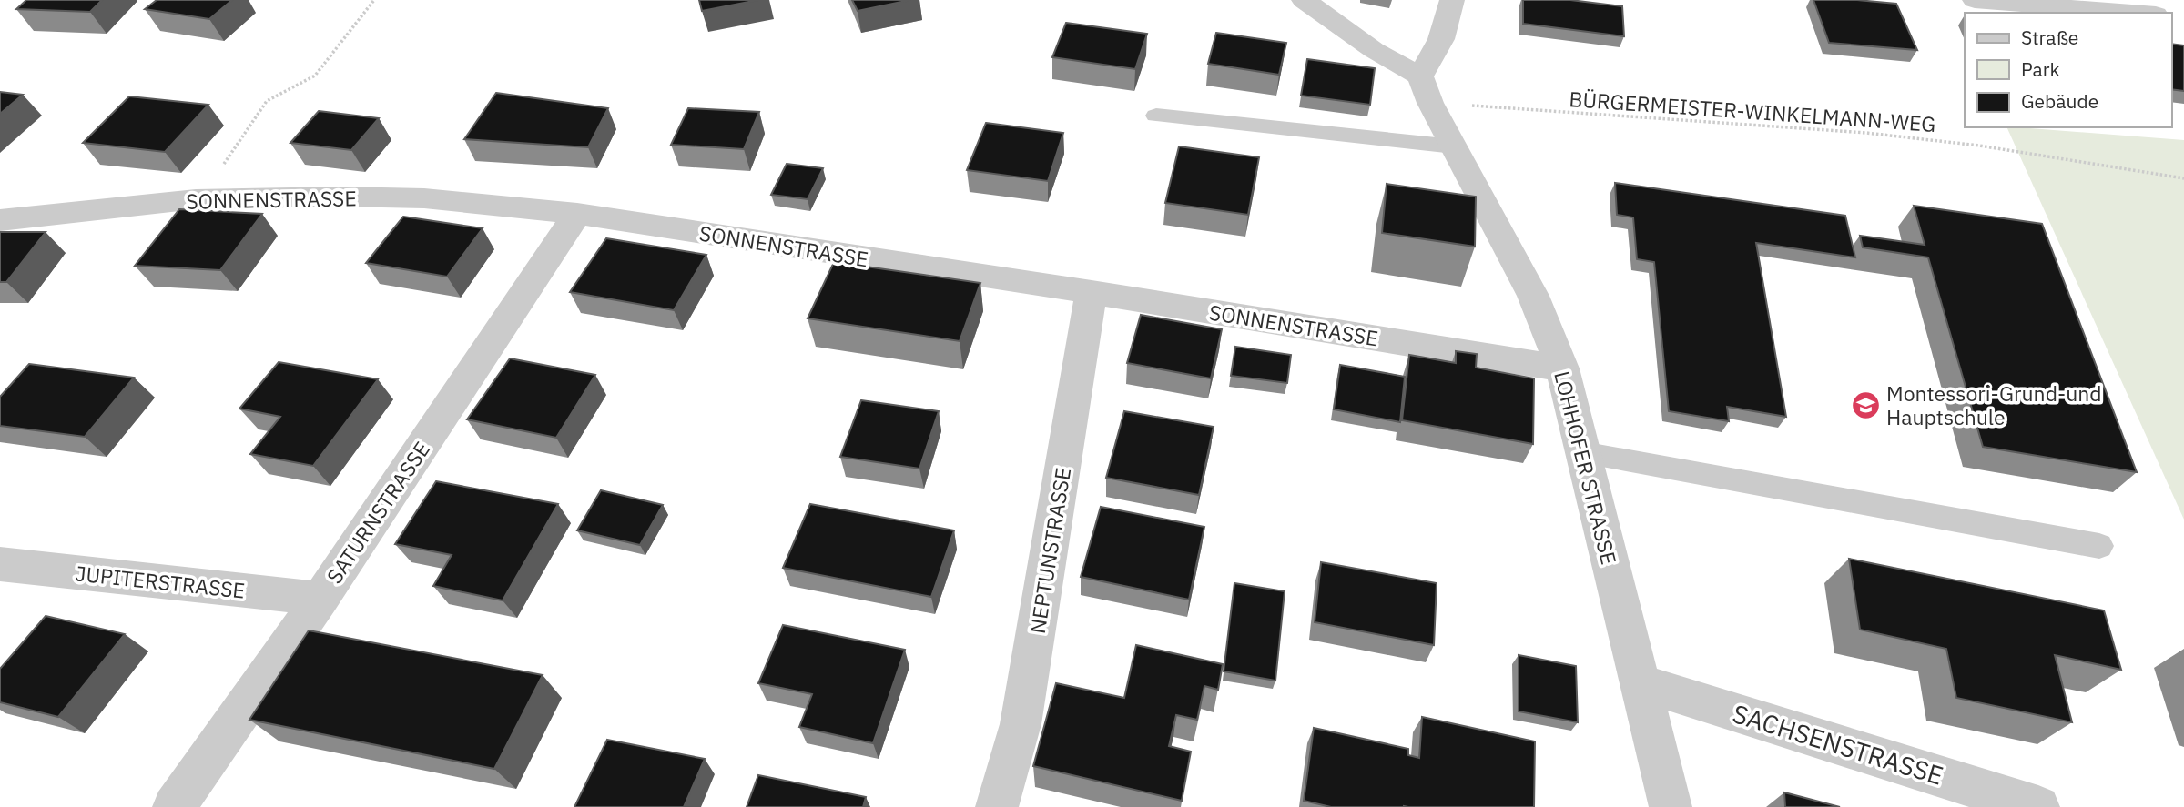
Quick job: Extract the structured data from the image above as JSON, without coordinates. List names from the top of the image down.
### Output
{
  "streets": {
    "street": [
      "SONNENSTRASSE",
      "LOHHOFER STRASSE",
      "SATURNSTRASSE",
      "NEPTUNSTRASSE",
      "JUPITERSTRASSE",
      "SACHSENSTRASSE"
    ],
    "path": ["BÜRGERMEISTER-WINKELMANN-WEG"]
  },
  "crossings": [
    ["BÜRGERMEISTER-WINKELMANN-WEG", "LOHHOFER STRASSE"],
    ["SONNENSTRASSE", "LOHHOFER STRASSE"],
    ["SONNENSTRASSE", "SATURNSTRASSE"],
    ["SONNENSTRASSE", "NEPTUNSTRASSE"],
    ["LOHHOFER STRASSE", "SACHSENSTRASSE"],
    ["SATURNSTRASSE", "JUPITERSTRASSE"]
  ],
  "places": {
    "school or university": ["Montessori-Grund-und Hauptschule"]
  },
  "legend": ["Straße", "Park", "Gebäude"]
}
